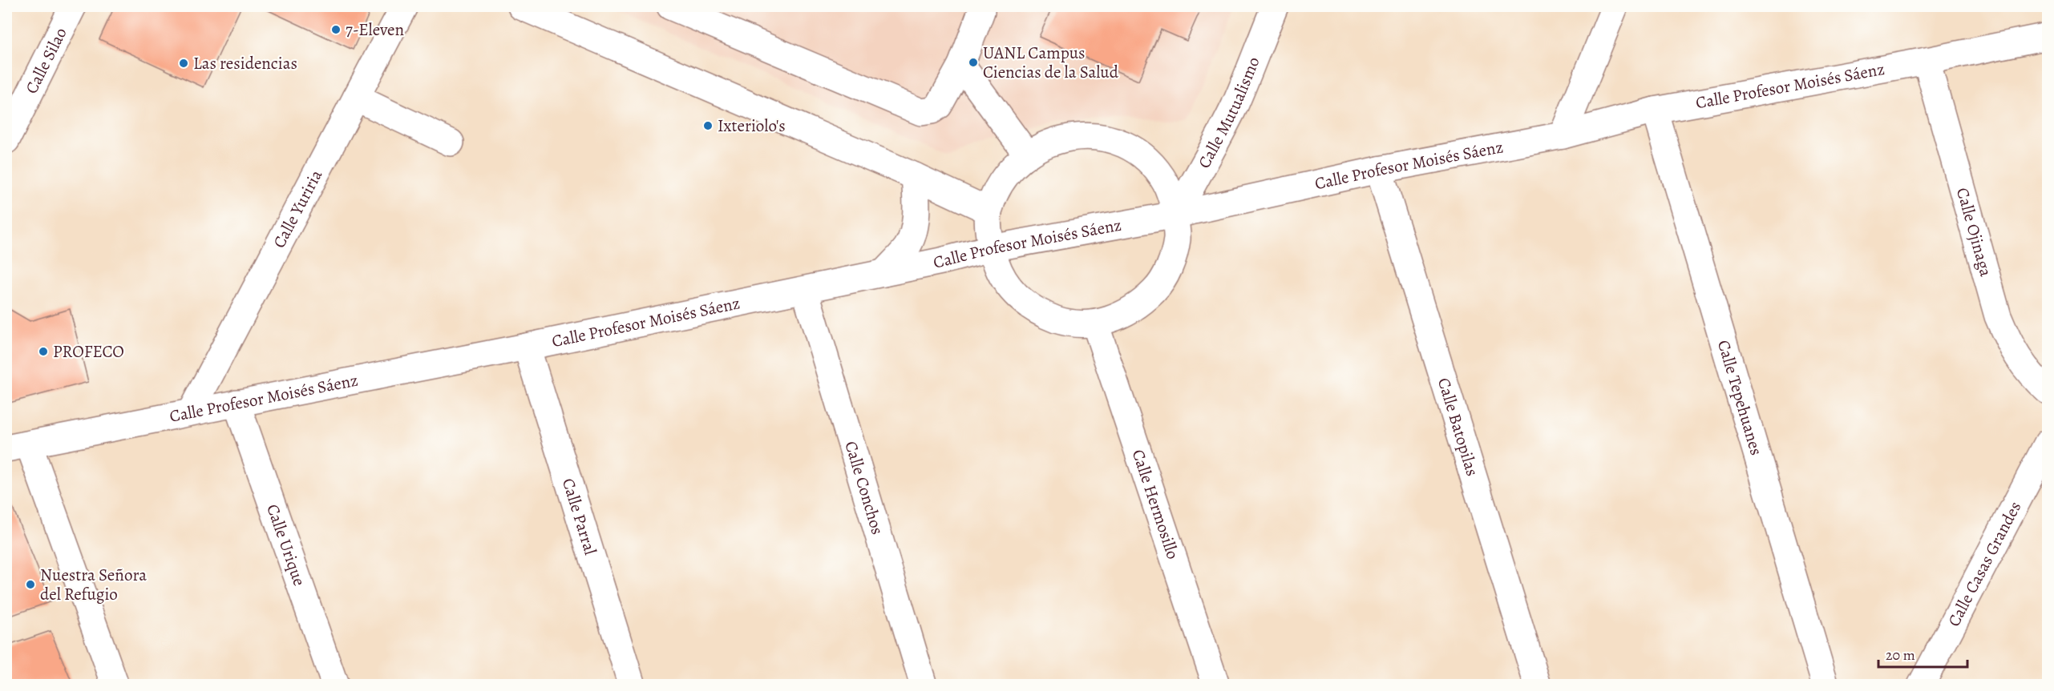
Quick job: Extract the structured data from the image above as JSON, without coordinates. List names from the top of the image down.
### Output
{
  "streets": {
    "street": [
      "Calle Silao",
      "Calle Profesor Moisés Sáenz",
      "Calle Mutualismo",
      "Calle Yuriria",
      "Calle Ojinaga",
      "Calle Tepehuanes",
      "Calle Batopilas",
      "Calle Conchos",
      "Calle Hermosillo",
      "Calle Parral",
      "Calle Urique",
      "Calle Casas Grandes"
    ]
  },
  "crossings": [
    ["Calle Profesor Moisés Sáenz", "Calle Mutualismo"],
    ["Calle Profesor Moisés Sáenz", "Calle Yuriria"],
    ["Calle Profesor Moisés Sáenz", "Calle Ojinaga"],
    ["Calle Profesor Moisés Sáenz", "Calle Tepehuanes"],
    ["Calle Profesor Moisés Sáenz", "Calle Batopilas"],
    ["Calle Profesor Moisés Sáenz", "Calle Conchos"],
    ["Calle Profesor Moisés Sáenz", "Calle Parral"],
    ["Calle Profesor Moisés Sáenz", "Calle Urique"]
  ],
  "places": [
    "7-Eleven",
    "UANL Campus Ciencias de la Salud",
    "Las residencias",
    "Ixteriolo's",
    "PROFECO",
    "Nuestra Señora del Refugio"
  ],
  "scale_bar": "20 m"
}
